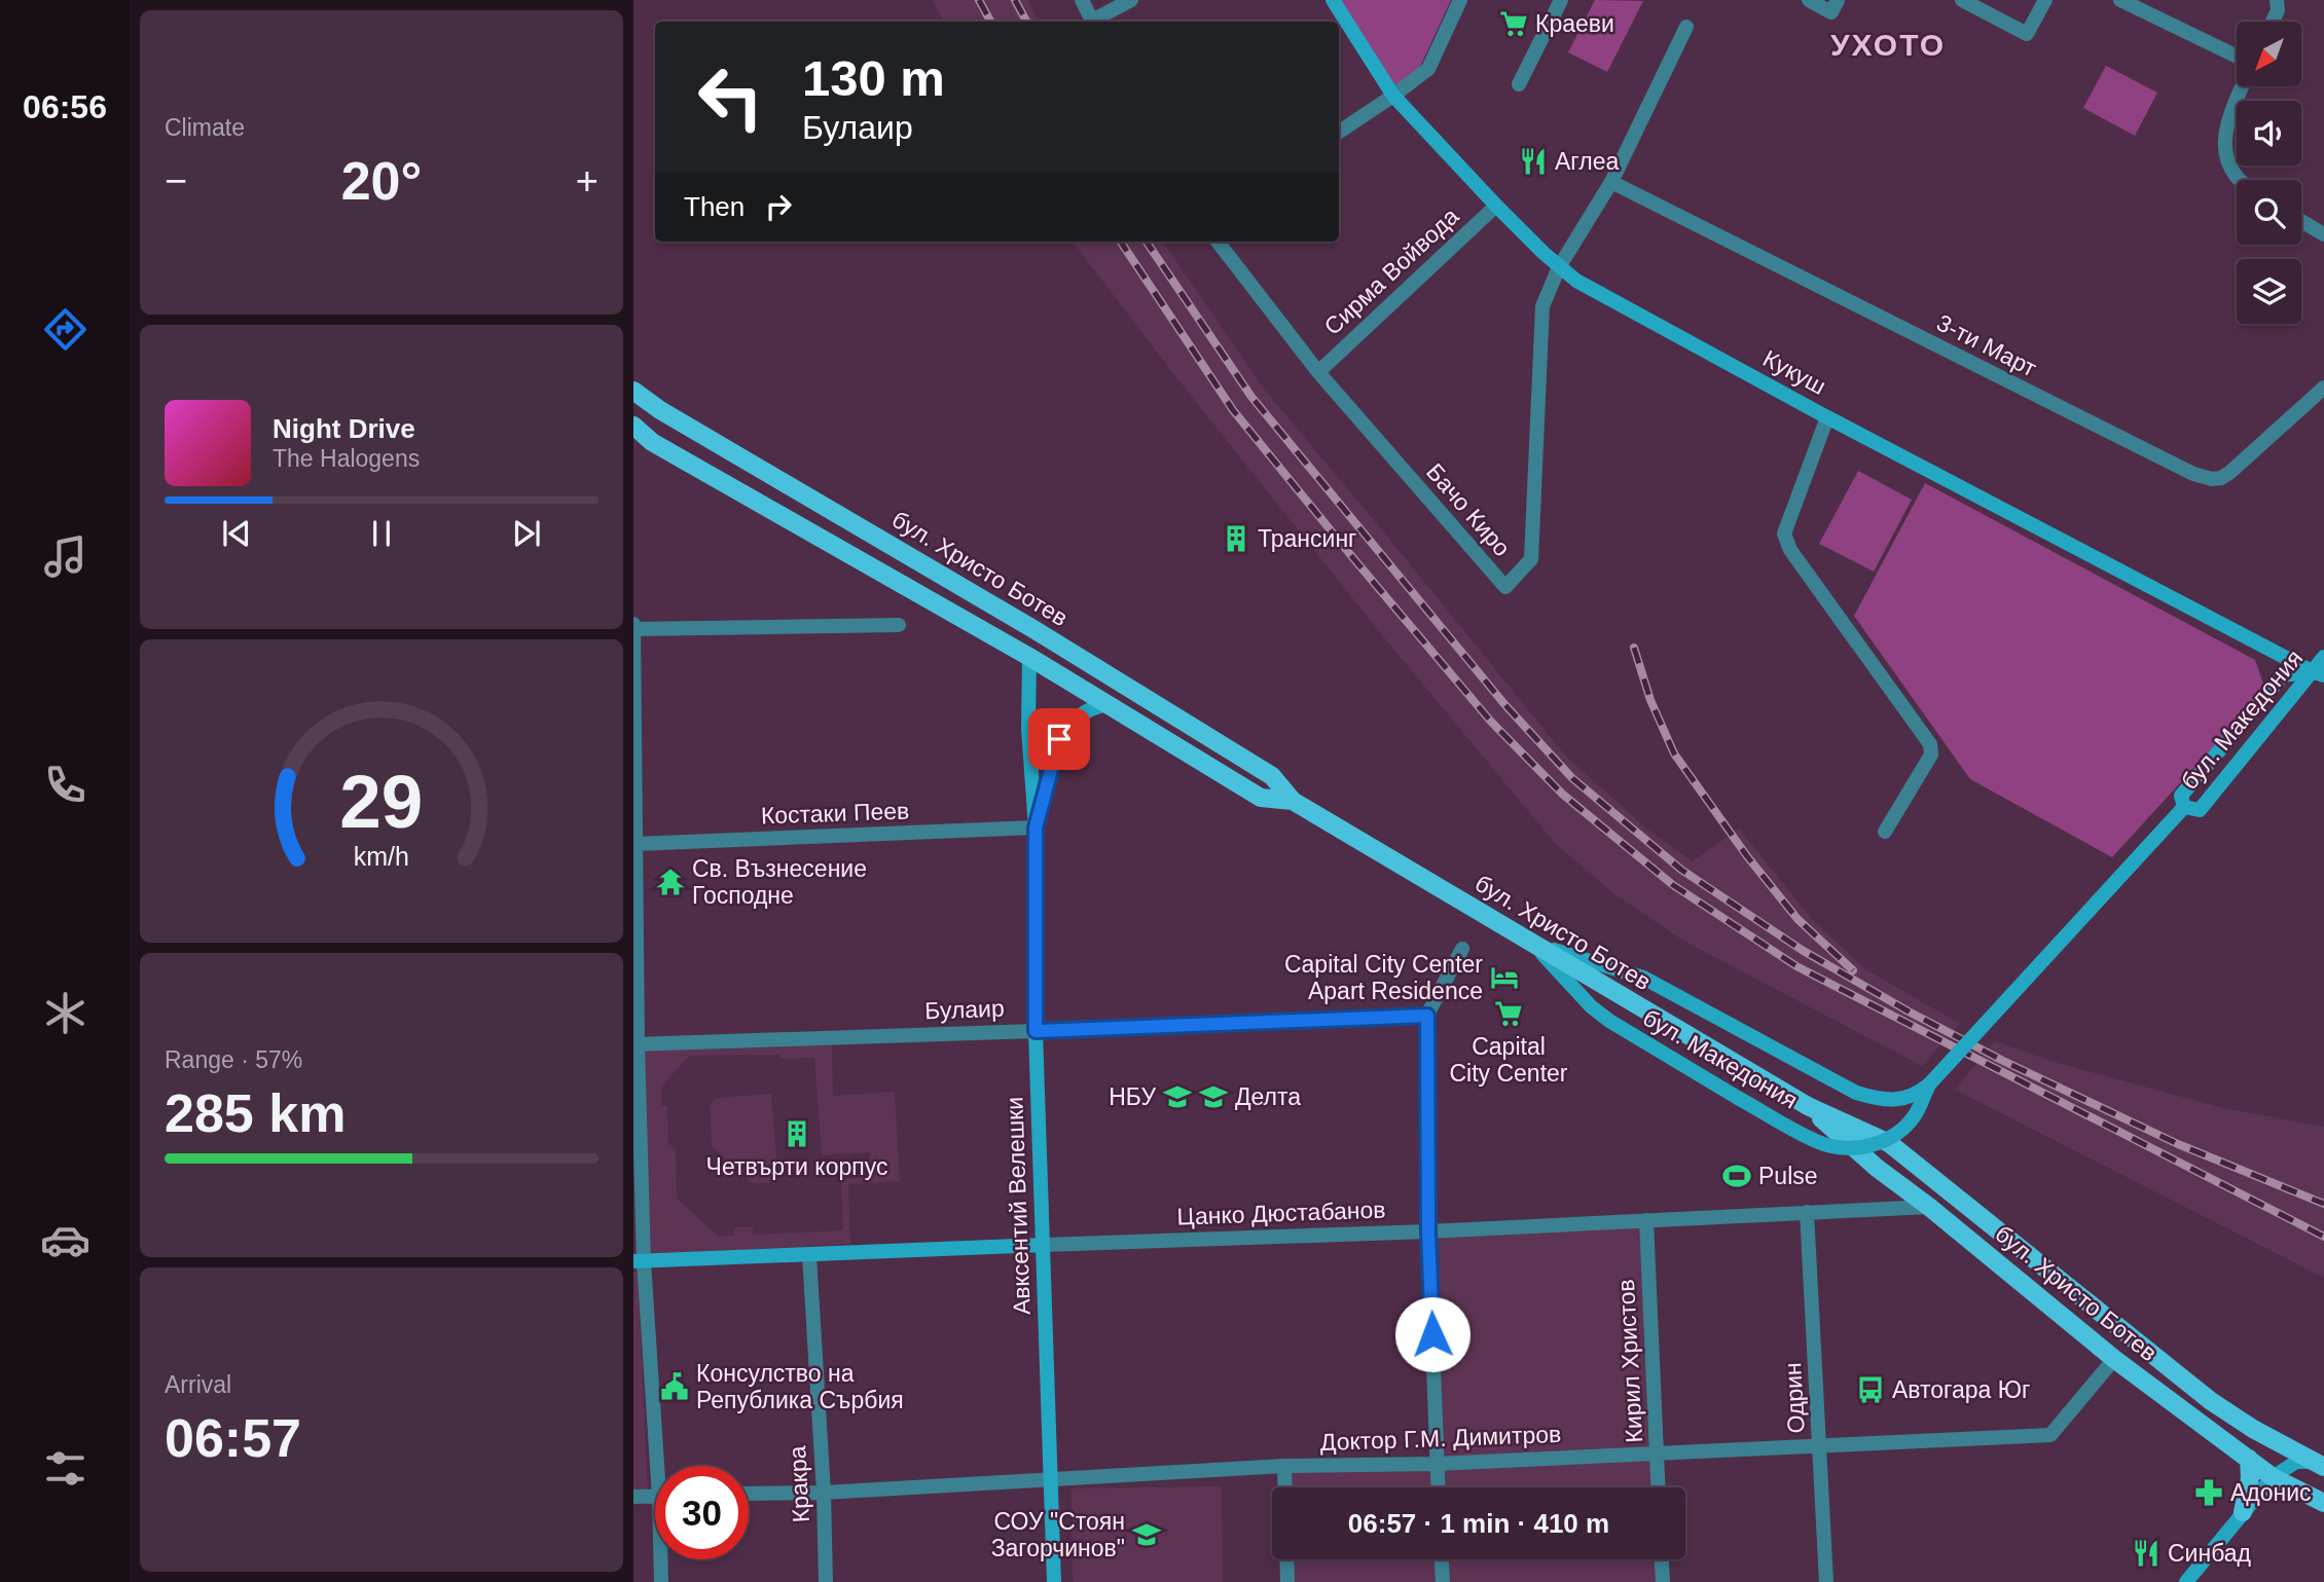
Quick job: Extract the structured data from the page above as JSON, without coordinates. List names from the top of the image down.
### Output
{
  "streets": {
    "main road": ["бул. Христо Ботев"],
    "street": [
      "Сирма Войвода",
      "3-ти Март",
      "Кукуш",
      "Бачо Киро",
      "бул. Македония",
      "Костаки Пеев",
      "Булаир",
      "Авксентий Велешки",
      "Цанко Дюстабанов",
      "Кирил Христов",
      "Одрин",
      "Доктор Г.М. Димитров",
      "Кракра"
    ]
  },
  "crossings": [
    ["Сирма Войвода", "Кукуш"],
    ["Сирма Войвода", "Бачо Киро"],
    ["Кукуш", "Бачо Киро"],
    ["Кукуш", "бул. Македония"],
    ["бул. Христо Ботев", "бул. Македония"],
    ["бул. Христо Ботев", "Авксентий Велешки"],
    ["бул. Христо Ботев", "Цанко Дюстабанов"],
    ["бул. Христо Ботев", "Доктор Г.М. Димитров"],
    ["Костаки Пеев", "Авксентий Велешки"],
    ["Булаир", "Авксентий Велешки"],
    ["Авксентий Велешки", "Цанко Дюстабанов"],
    ["Авксентий Велешки", "Доктор Г.М. Димитров"],
    ["Цанко Дюстабанов", "Кирил Христов"],
    ["Цанко Дюстабанов", "Одрин"],
    ["Цанко Дюстабанов", "Кракра"],
    ["Кирил Христов", "Доктор Г.М. Димитров"],
    ["Одрин", "Доктор Г.М. Димитров"],
    ["Доктор Г.М. Димитров", "Кракра"]
  ],
  "districts": ["УХОТО"],
  "places": {
    "supermarket": ["Краеви", "Capital City Center"],
    "restaurant": ["Аглеа", "Синбад"],
    "building": ["Трансинг", "Четвърти корпус"],
    "temple": ["Св. Възнесение Господне"],
    "hotel": ["Capital City Center Apart Residence"],
    "school or university": ["НБУ", "Делта", "СОУ \"Стоян Загорчинов\""],
    "sports": ["Pulse"],
    "public building": ["Консулство на Република Сърбия"],
    "bus stop": ["Автогара Юг"],
    "pharmacy": ["Адонис"]
  },
  "north": "bottom left",
  "page": {
    "tabs": "06:56",
    "tile": [
      "Climate",
      ["Range · 57%", "285 km"],
      ["Arrival", "06:57"]
    ],
    "turn": ["130 m", "Булаир"],
    "heat": ["−", "20°", "+"],
    "then": "Then",
    "song": ["Night Drive", "The Halogens"],
    "limit": "30",
    "trip": "06:57 · 1 min · 410 m",
    "gauge": ["29", "km/h"]
  }
}
